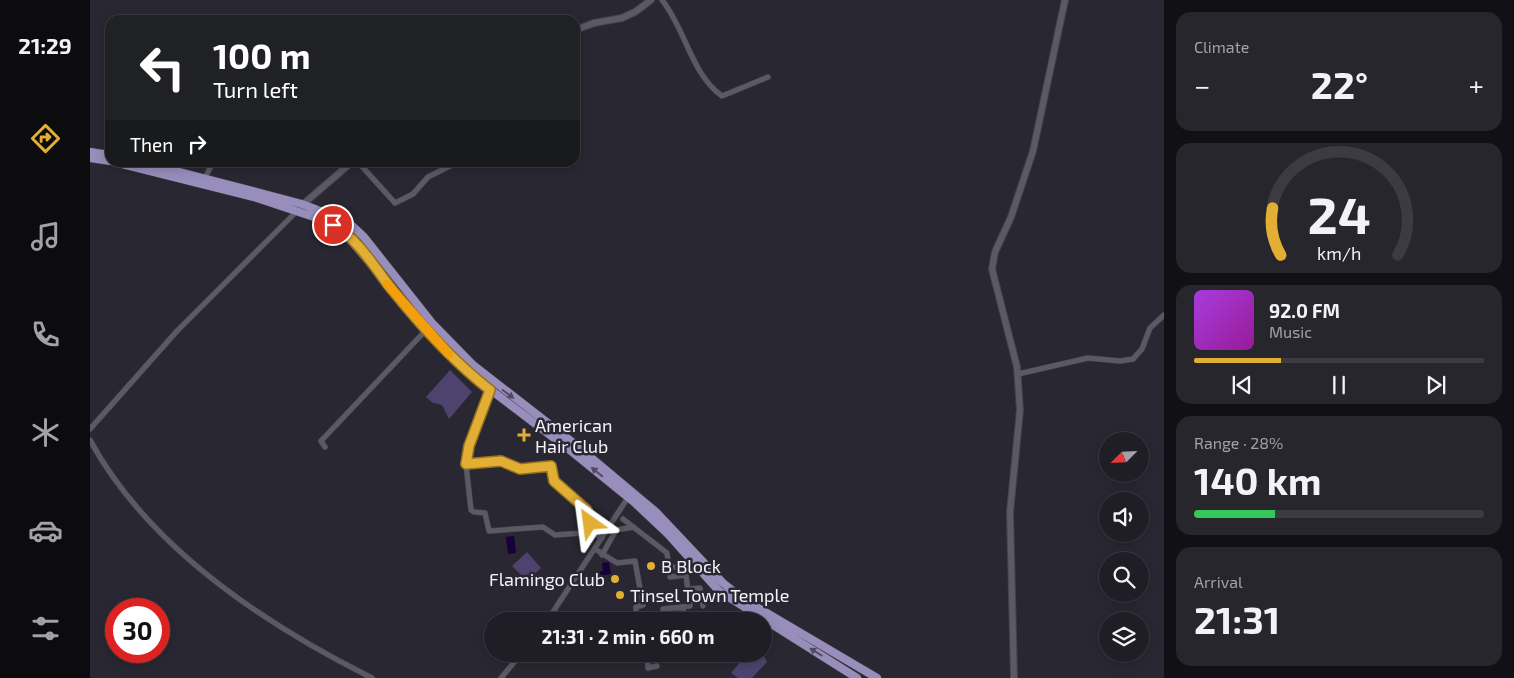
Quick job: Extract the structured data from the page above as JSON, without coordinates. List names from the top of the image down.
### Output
{
  "places": {
    "health": ["American Hair Club"],
    "other": ["B Block", "Flamingo Club", "Tinsel Town Temple"]
  },
  "north": "bottom left",
  "page": {
    "tabs": "21:29",
    "tile": [
      "Climate",
      ["Range · 28%", "140 km"],
      ["Arrival", "21:31"]
    ],
    "turn": ["100 m", "Turn left"],
    "heat": ["−", "22°", "+"],
    "then": "Then",
    "song": ["92.0 FM", "Music"],
    "limit": "30",
    "trip": "21:31 · 2 min · 660 m",
    "gauge": ["24", "km/h"]
  }
}
